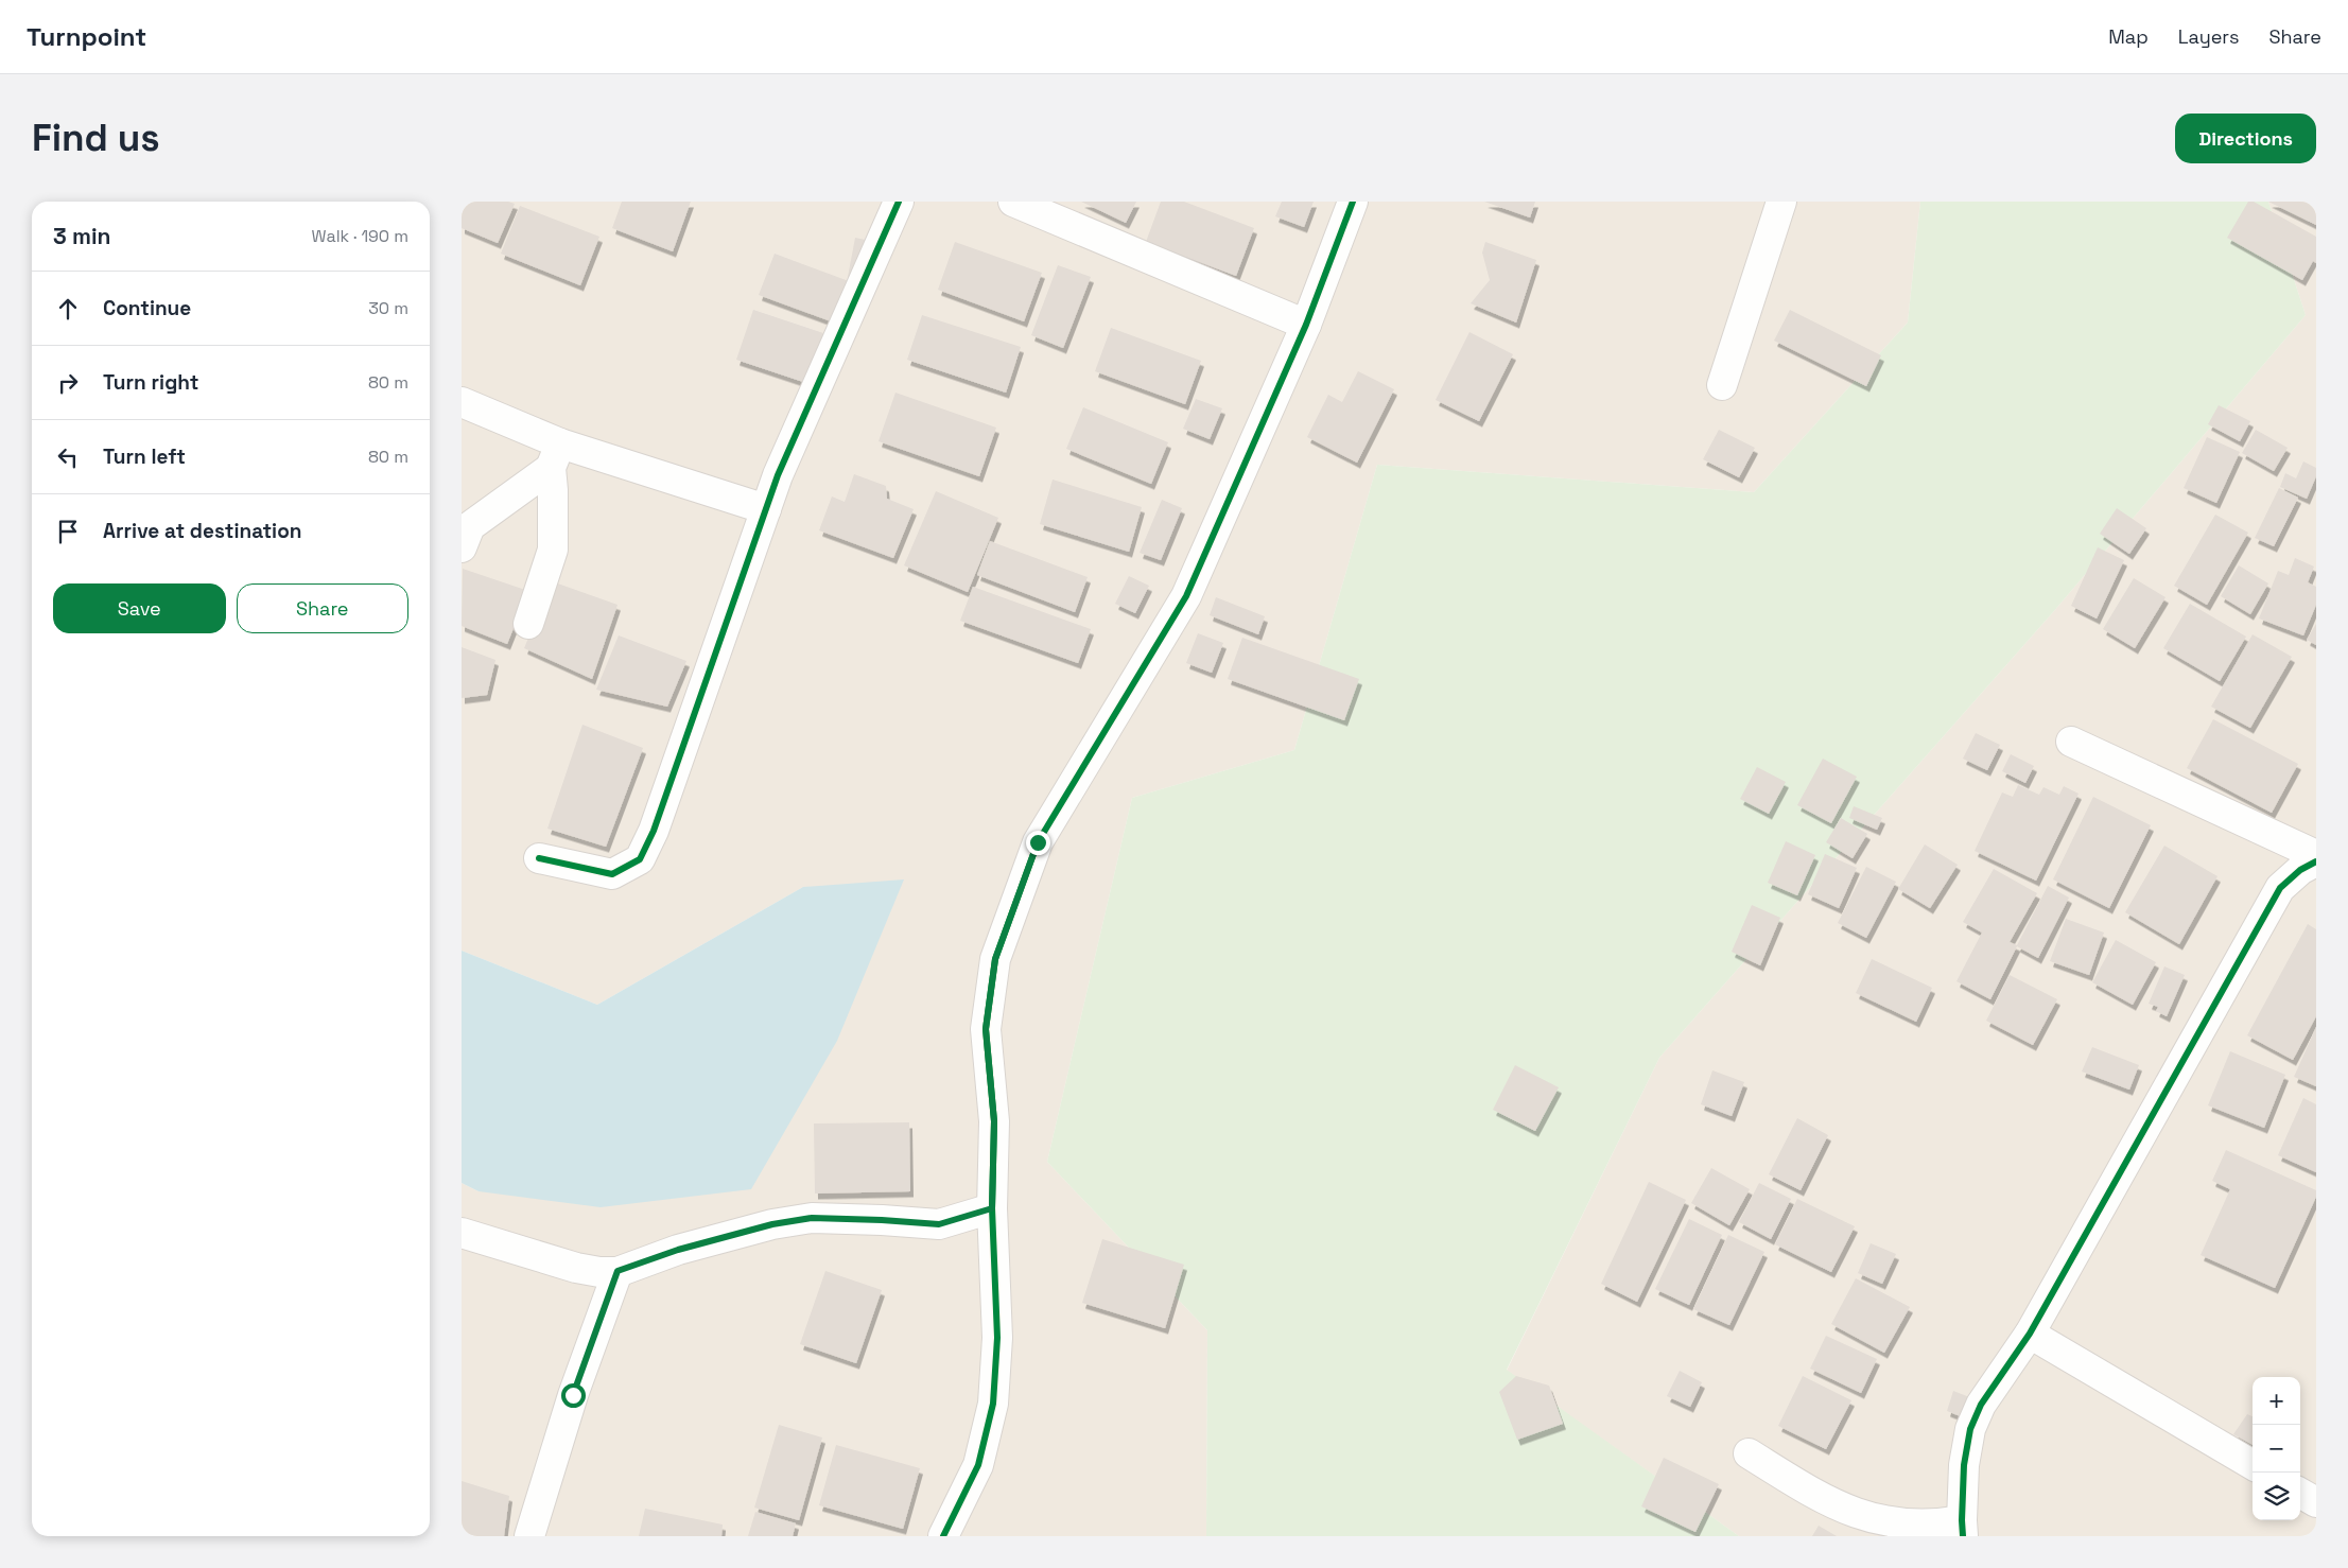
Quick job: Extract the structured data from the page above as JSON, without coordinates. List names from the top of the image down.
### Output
{
  "page": {
    "header": "Turnpoint",
    "nav": ["Map", "Layers", "Share"],
    "buttons": [
      "Directions",
      ["Save", "Share"]
    ],
    "title": "Find us",
    "heading": ["3 min", "Walk · 190 m"],
    "list": [
      ["Continue", "30 m"],
      ["Turn right", "80 m"],
      ["Turn left", "80 m"],
      "Arrive at destination"
    ],
    "map_buttons": ["+", "−"]
  }
}
